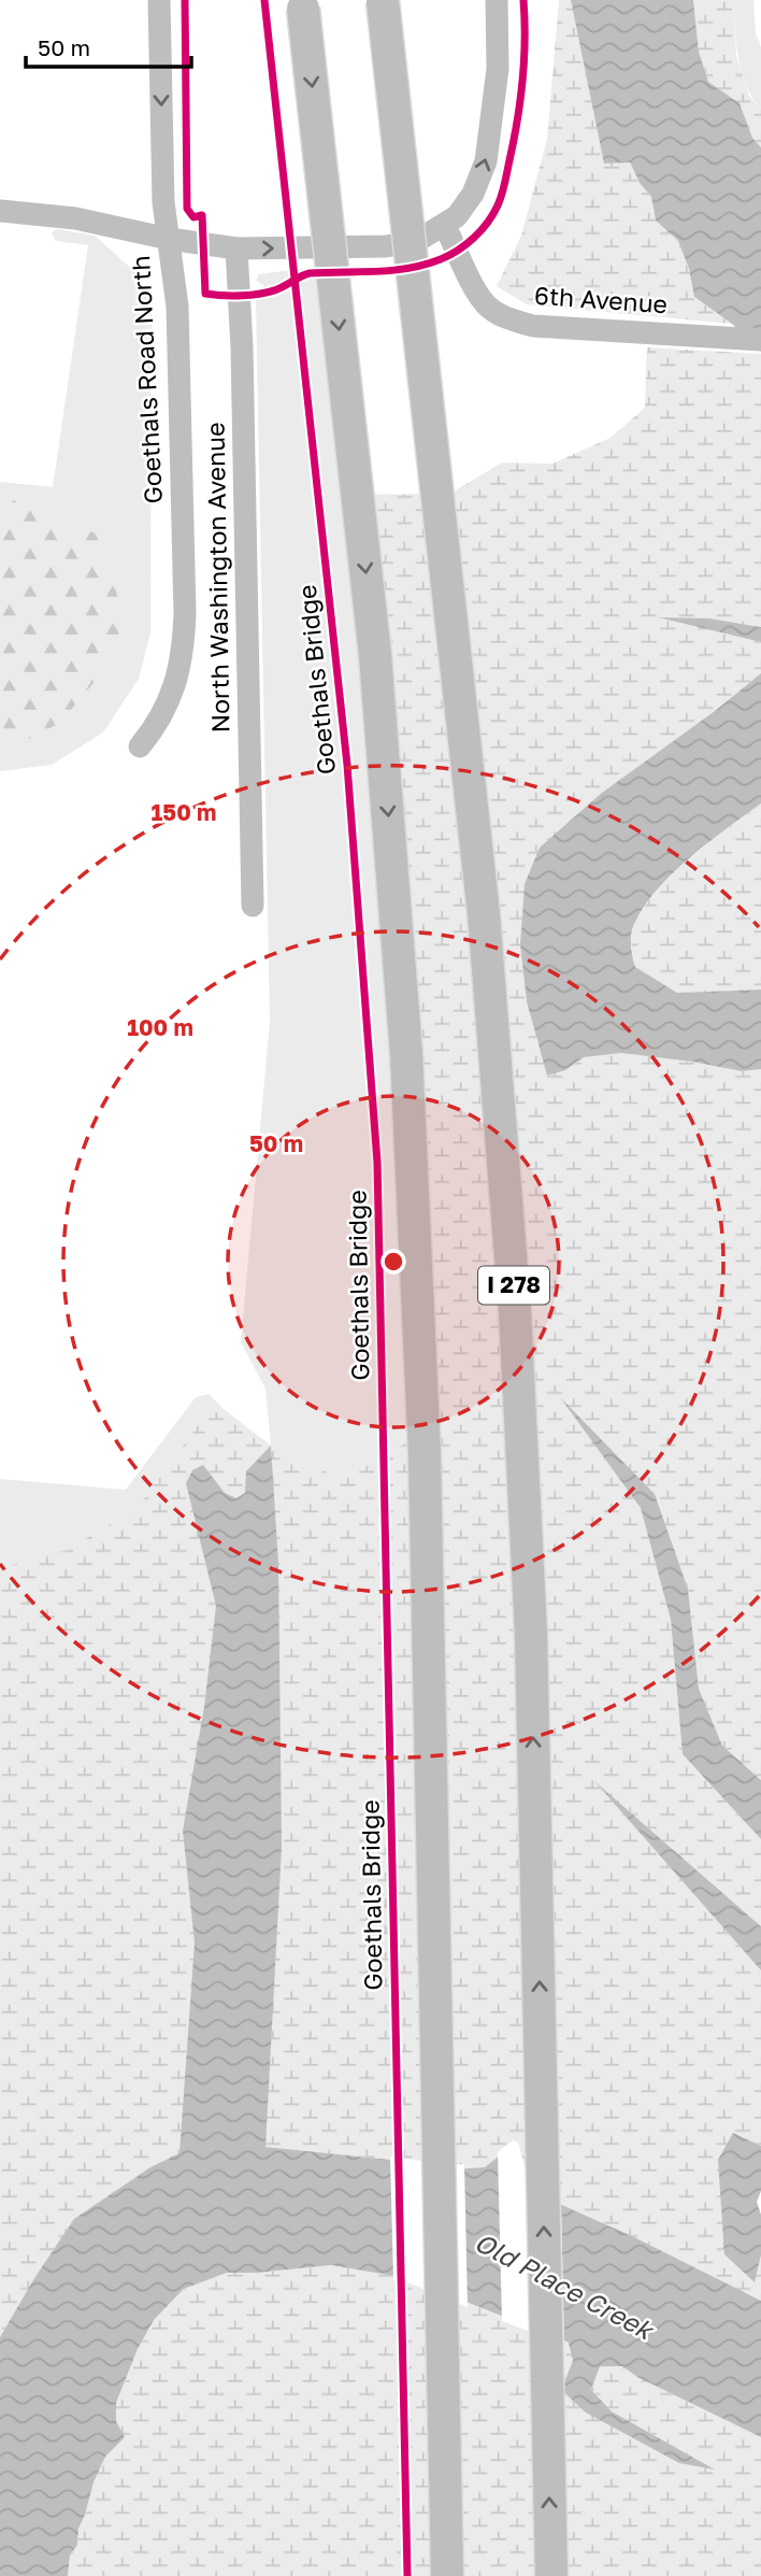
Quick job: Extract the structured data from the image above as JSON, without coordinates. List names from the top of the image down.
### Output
{
  "streets": {
    "highway": ["I 278"],
    "street": ["6th Avenue", "Goethals Road North", "North Washington Avenue"],
    "cycle path": ["Goethals Bridge"]
  },
  "water": ["Old Place Creek"],
  "scale_bar": "50 m",
  "rings": ["150 m", "100 m", "50 m"]
}
